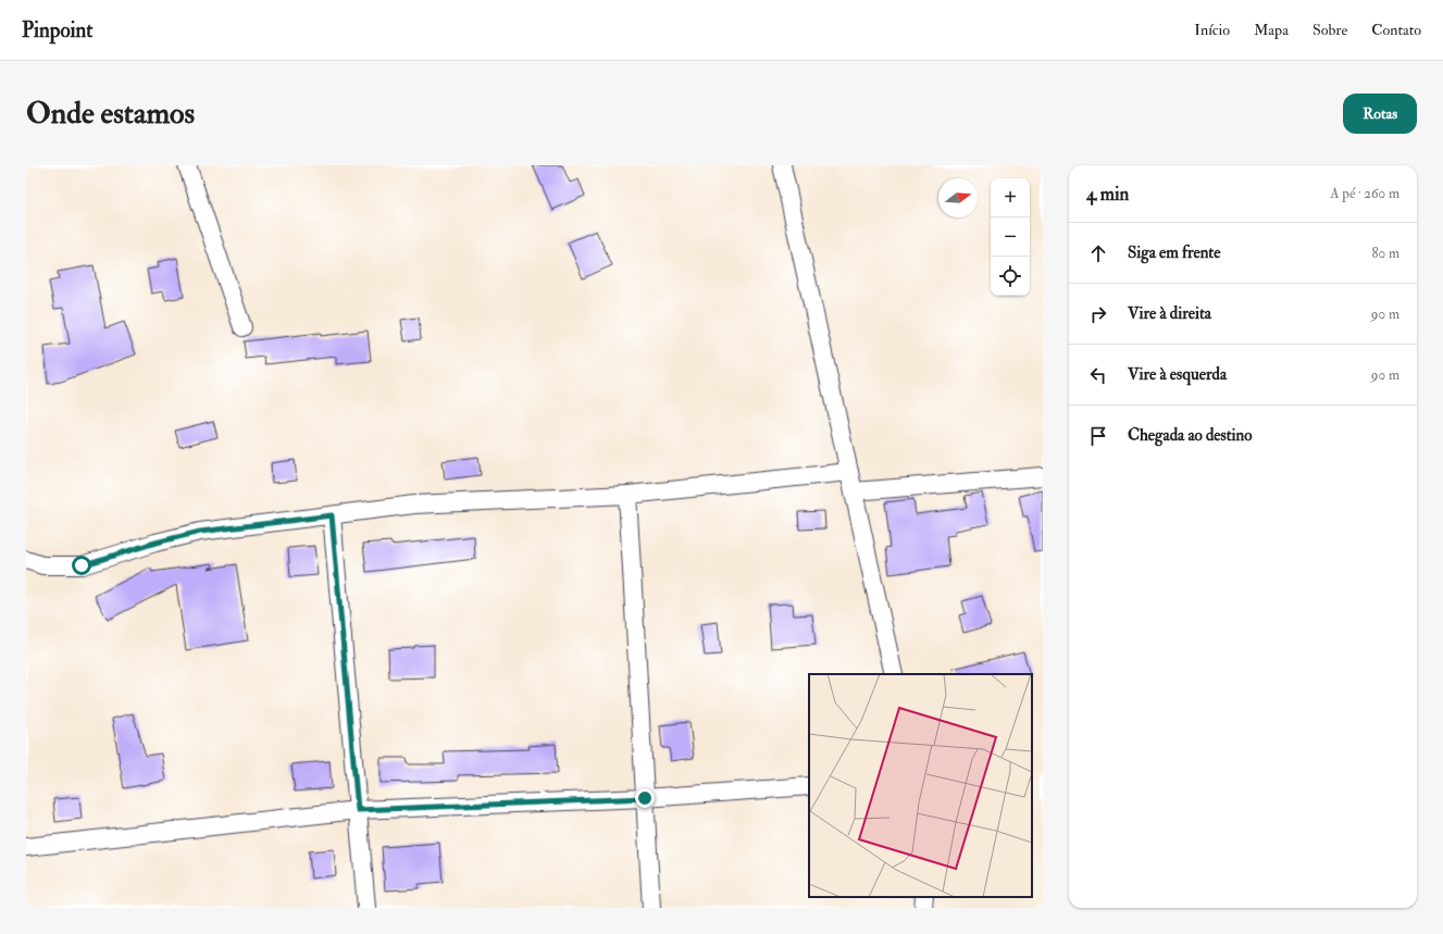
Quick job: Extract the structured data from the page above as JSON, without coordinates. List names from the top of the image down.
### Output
{
  "north": "right",
  "page": {
    "header": "Pinpoint",
    "nav": [
      "Início",
      "Mapa",
      "Sobre",
      "Contato"
    ],
    "buttons": "Rotas",
    "title": "Onde estamos",
    "heading": ["4 min", "A pé · 260 m"],
    "map_buttons": ["+", "−"],
    "list": [
      ["Siga em frente", "80 m"],
      ["Vire à direita", "90 m"],
      ["Vire à esquerda", "90 m"],
      "Chegada ao destino"
    ]
  }
}
